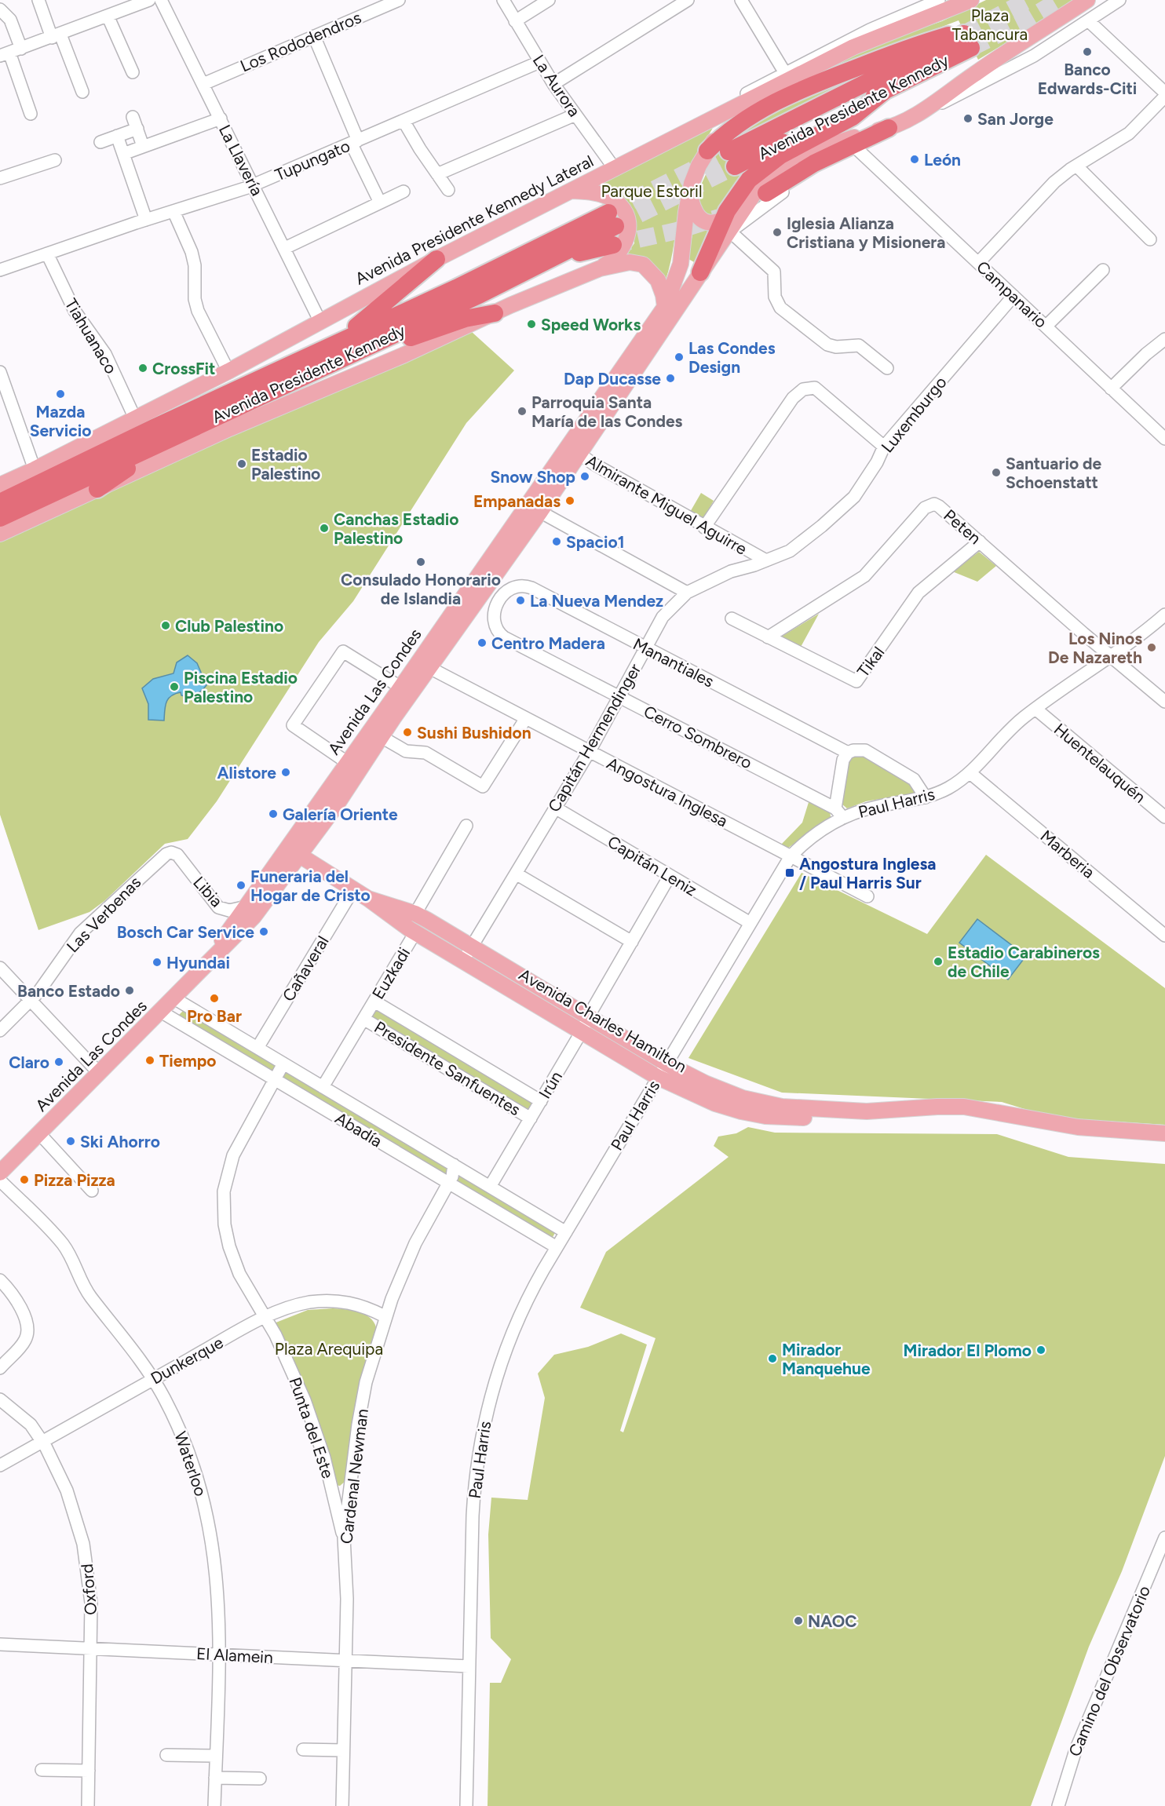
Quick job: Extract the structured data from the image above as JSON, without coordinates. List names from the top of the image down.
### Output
{
  "streets": {
    "highway": ["Avenida Presidente Kennedy"],
    "main road": ["Avenida Presidente Kennedy Lateral", "Avenida Las Condes", "Avenida Charles Hamilton"],
    "street": [
      "Los Rododendros",
      "La Aurora",
      "La Llavería",
      "Tupungato",
      "Campanario",
      "Tiahuanaco",
      "Luxemburgo",
      "Almirante Miguel Aguirre",
      "Peten",
      "Tikal",
      "Manantiales",
      "Cerro Sombrero",
      "Capitán Hermendinger",
      "Huentelauquén",
      "Angostura Inglesa",
      "Paul Harris",
      "Marberia",
      "Capitán Leniz",
      "Libia",
      "Las Verbenas",
      "Cañaveral",
      "Euzkadi",
      "Presidente Sanfuentes",
      "Irún",
      "Abadía",
      "Dunkerque",
      "Punta del Este",
      "Waterloo",
      "Cardenal Newman",
      "Oxford",
      "El Alamein",
      "Camino del Observatorio"
    ]
  },
  "crossings": [
    ["Los Rododendros", "La Llavería"],
    ["La Aurora", "Tupungato"],
    ["La Aurora", "Avenida Presidente Kennedy Lateral"],
    ["La Llavería", "Tupungato"],
    ["La Llavería", "Avenida Presidente Kennedy Lateral"],
    ["Tupungato", "Tiahuanaco"],
    ["Avenida Presidente Kennedy Lateral", "Tiahuanaco"],
    ["Avenida Presidente Kennedy Lateral", "Avenida Las Condes"],
    ["Campanario", "Luxemburgo"],
    ["Luxemburgo", "Almirante Miguel Aguirre"],
    ["Luxemburgo", "Capitán Hermendinger"],
    ["Almirante Miguel Aguirre", "Avenida Las Condes"],
    ["Almirante Miguel Aguirre", "Capitán Hermendinger"],
    ["Peten", "Tikal"],
    ["Peten", "Paul Harris"],
    ["Manantiales", "Cerro Sombrero"],
    ["Manantiales", "Capitán Hermendinger"],
    ["Manantiales", "Paul Harris"],
    ["Avenida Las Condes", "Angostura Inglesa"],
    ["Avenida Las Condes", "Libia"],
    ["Avenida Las Condes", "Avenida Charles Hamilton"],
    ["Avenida Las Condes", "Abadía"],
    ["Cerro Sombrero", "Capitán Hermendinger"],
    ["Cerro Sombrero", "Paul Harris"],
    ["Capitán Hermendinger", "Angostura Inglesa"],
    ["Capitán Hermendinger", "Capitán Leniz"],
    ["Capitán Hermendinger", "Avenida Charles Hamilton"],
    ["Huentelauquén", "Paul Harris"],
    ["Angostura Inglesa", "Paul Harris"],
    ["Paul Harris", "Marberia"],
    ["Paul Harris", "Capitán Leniz"],
    ["Paul Harris", "Avenida Charles Hamilton"],
    ["Paul Harris", "Abadía"],
    ["Paul Harris", "El Alamein"],
    ["Capitán Leniz", "Irún"],
    ["Libia", "Las Verbenas"],
    ["Cañaveral", "Avenida Charles Hamilton"],
    ["Cañaveral", "Abadía"],
    ["Euzkadi", "Avenida Charles Hamilton"],
    ["Euzkadi", "Presidente Sanfuentes"],
    ["Euzkadi", "Abadía"],
    ["Avenida Charles Hamilton", "Irún"],
    ["Presidente Sanfuentes", "Irún"],
    ["Irún", "Abadía"],
    ["Abadía", "Punta del Este"],
    ["Abadía", "Cardenal Newman"],
    ["Dunkerque", "Punta del Este"],
    ["Dunkerque", "Waterloo"],
    ["Dunkerque", "Cardenal Newman"],
    ["Dunkerque", "Oxford"],
    ["Punta del Este", "Cardenal Newman"],
    ["Waterloo", "El Alamein"],
    ["Cardenal Newman", "El Alamein"],
    ["Oxford", "El Alamein"]
  ],
  "parks": ["Plaza Tabancura", "Parque Estoril", "Plaza Arequipa"],
  "places": {
    "other": [
      "Banco Edwards-Citi",
      "San Jorge",
      "León",
      "Iglesia Alianza Cristiana y Misionera",
      "Speed Works",
      "Las Condes Design",
      "CrossFit",
      "Dap Ducasse",
      "Mazda Servicio",
      "Parroquia Santa María de las Condes",
      "Estadio Palestino",
      "Santuario de Schoenstatt",
      "Snow Shop",
      "Empanadas",
      "Canchas Estadio Palestino",
      "Spacio1",
      "Consulado Honorario de Islandia",
      "La Nueva Mendez",
      "Club Palestino",
      "Centro Madera",
      "Los Ninos De Nazareth",
      "Piscina Estadio Palestino",
      "Sushi Bushidon",
      "Alistore",
      "Galería Oriente",
      "Funeraria del Hogar de Cristo",
      "Bosch Car Service",
      "Estadio Carabineros de Chile",
      "Hyundai",
      "Banco Estado",
      "Pro Bar",
      "Tiempo",
      "Claro",
      "Ski Ahorro",
      "Pizza Pizza",
      "Mirador El Plomo",
      "Mirador Manquehue",
      "NAOC"
    ],
    "transit": ["Angostura Inglesa / Paul Harris Sur"]
  }
}
